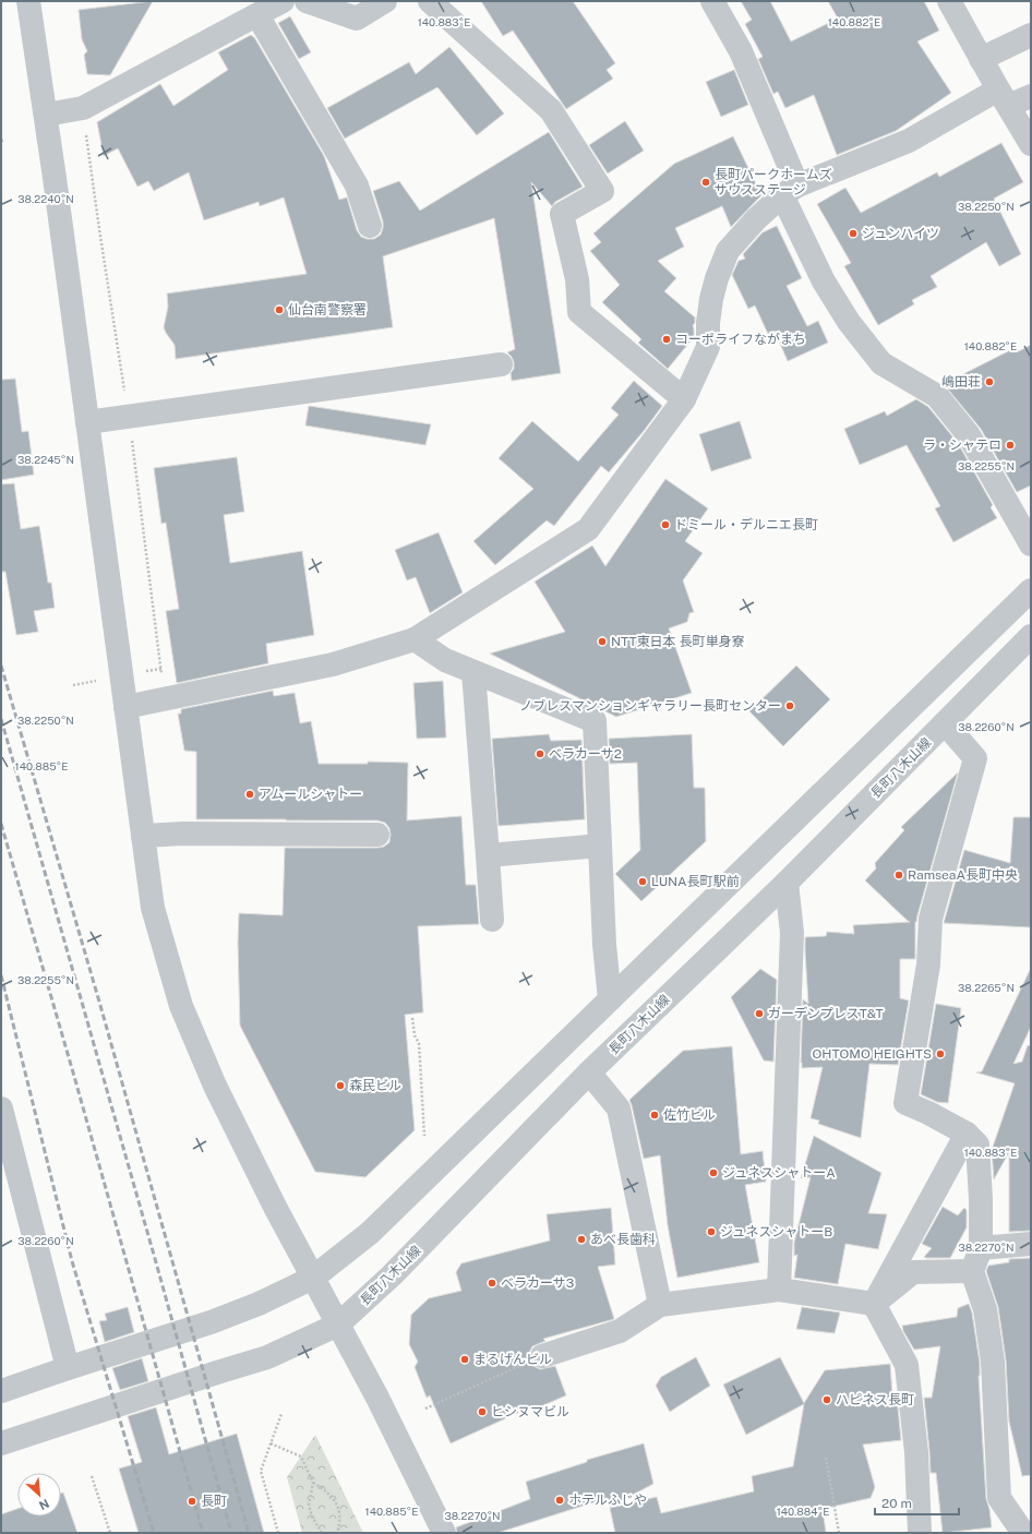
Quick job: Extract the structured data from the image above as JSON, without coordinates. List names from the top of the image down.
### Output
{
  "streets": {
    "street": ["長町八木山線"]
  },
  "places": [
    "長町パークホームズ サウスステージ",
    "ジュンハイツ",
    "仙台南警察署",
    "コーポライフながまち",
    "嶋田荘",
    "ラ・シャテロ",
    "ドミール・デルニエ長町",
    "NTT東日本 長町単身寮",
    "ノブレスマンションギャラリー長町センター",
    "ベラカーサ2",
    "アムールシャトー",
    "RamseaA長町中央",
    "LUNA長町駅前",
    "ガーデンプレスT&T",
    "OHTOMO HEIGHTS",
    "森民ビル",
    "佐竹ビル",
    "ジュネスシャトーA",
    "ジュネスシャトーB",
    "あべ長歯科",
    "ベラカーサ3",
    "まるげんビル",
    "ハピネス長町",
    "ヒシヌマビル",
    "ホテルふじや",
    "長町"
  ],
  "scale_bar": "20 m",
  "north": "bottom right",
  "coordinates": [
    "140.883°E",
    "140.882°E",
    "38.2240°N",
    "38.2250°N",
    "38.2245°N",
    "38.2255°N",
    "38.2260°N",
    "140.885°E",
    "38.2265°N",
    "38.2270°N",
    "140.884°E"
  ]
}
